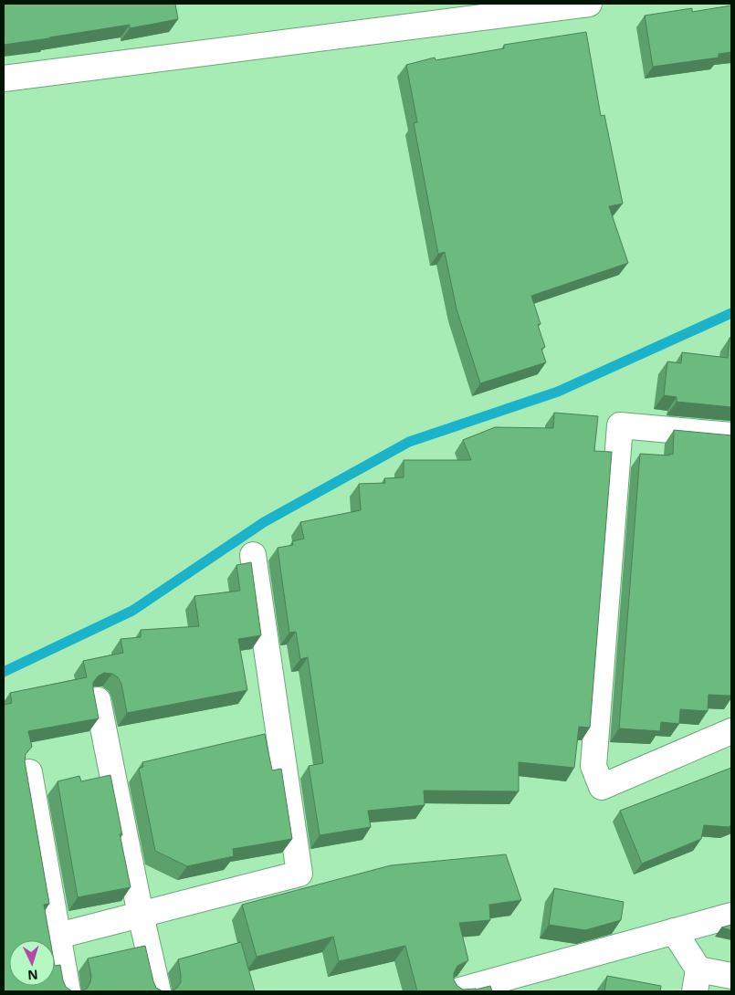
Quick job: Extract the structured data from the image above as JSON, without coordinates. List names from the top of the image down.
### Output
{
  "north": "bottom"
}
